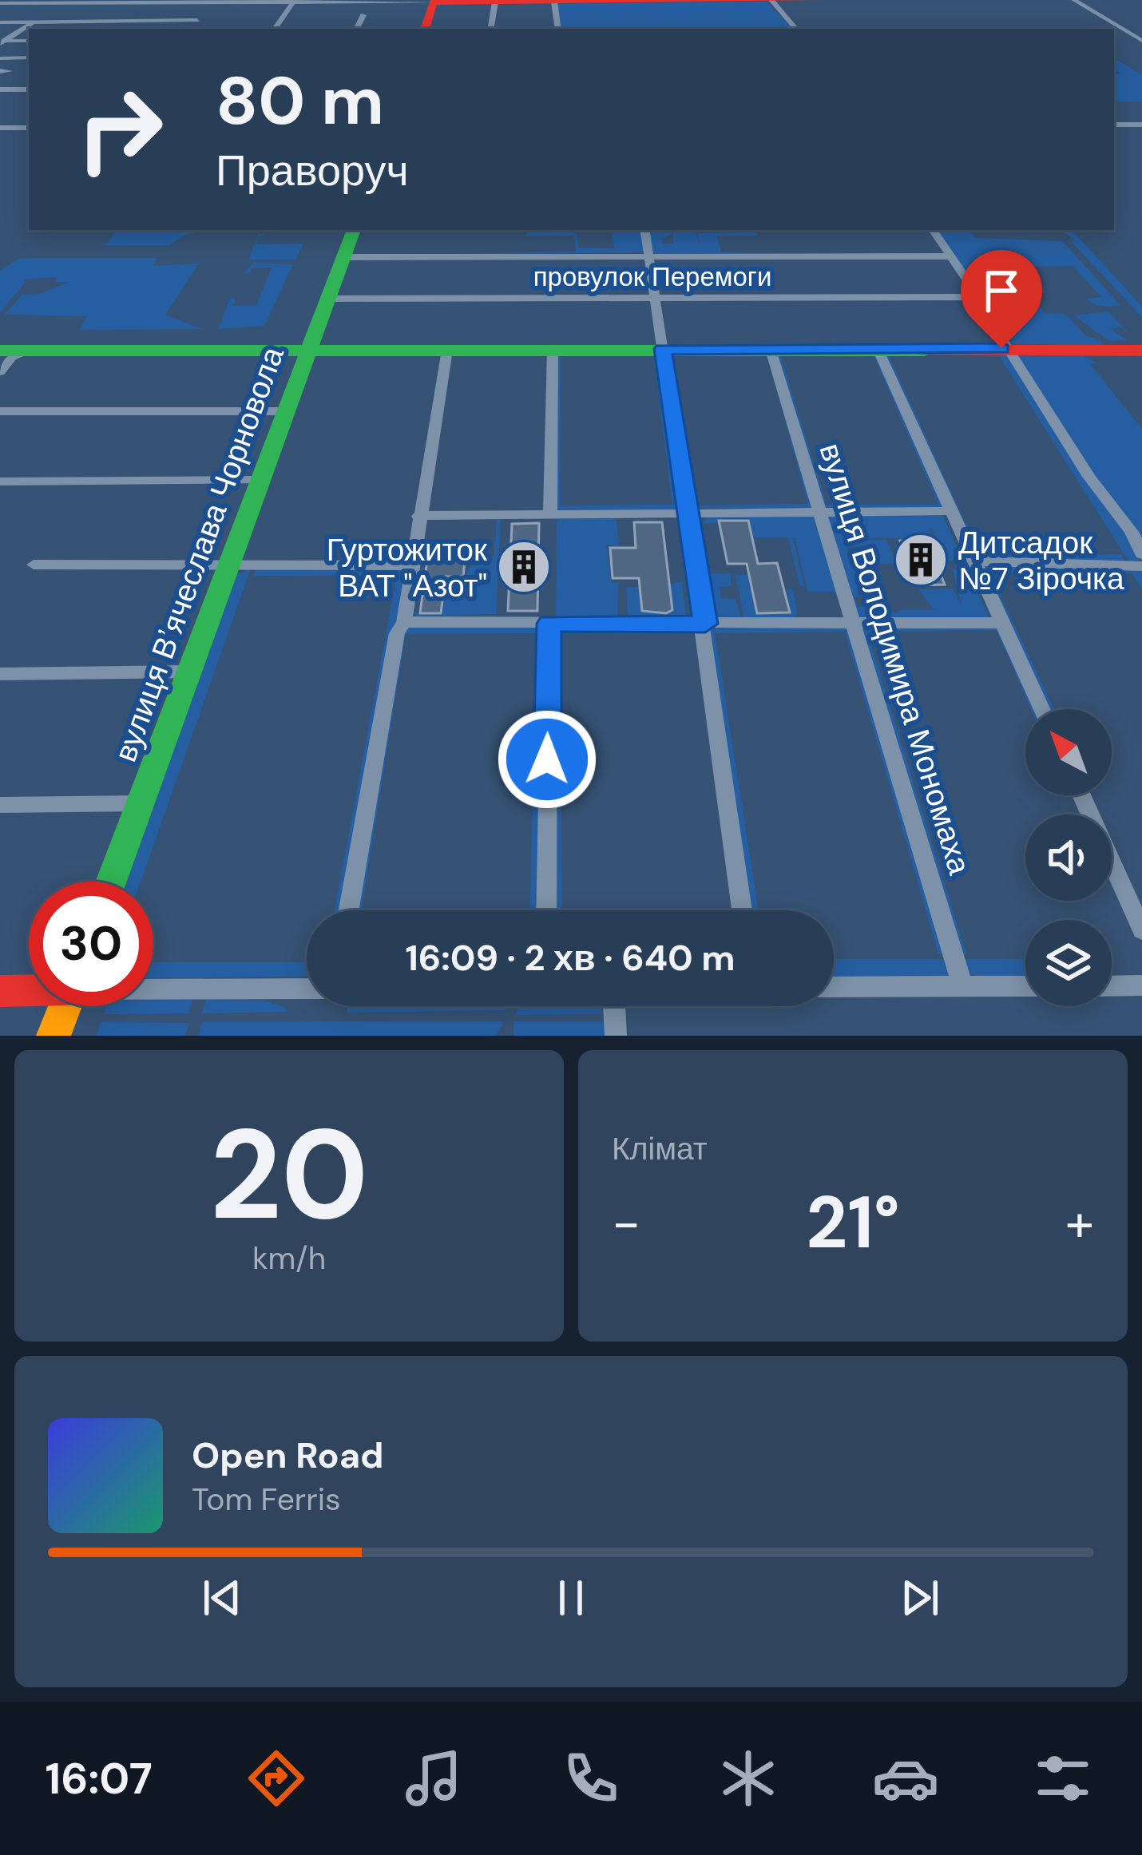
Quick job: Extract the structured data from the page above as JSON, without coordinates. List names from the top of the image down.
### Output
{
  "streets": {
    "main road": ["вулиця Вʼячеслава Чорновола"],
    "street": ["провулок Перемоги", "вулиця Володимира Мономаха"]
  },
  "crossings": [
    ["провулок Перемоги", "вулиця Вʼячеслава Чорновола"]
  ],
  "places": {
    "building": ["Дитсадок №7 Зірочка", "Гуртожиток ВАТ \"Азот\""]
  },
  "north": "top left",
  "page": {
    "turn": ["80 m", "Праворуч"],
    "limit": "30",
    "trip": "16:09 · 2 хв · 640 m",
    "tile": [
      ["20", "km/h"],
      "Клімат"
    ],
    "heat": ["−", "21°", "+"],
    "song": ["Open Road", "Tom Ferris"],
    "tabs": "16:07"
  }
}
